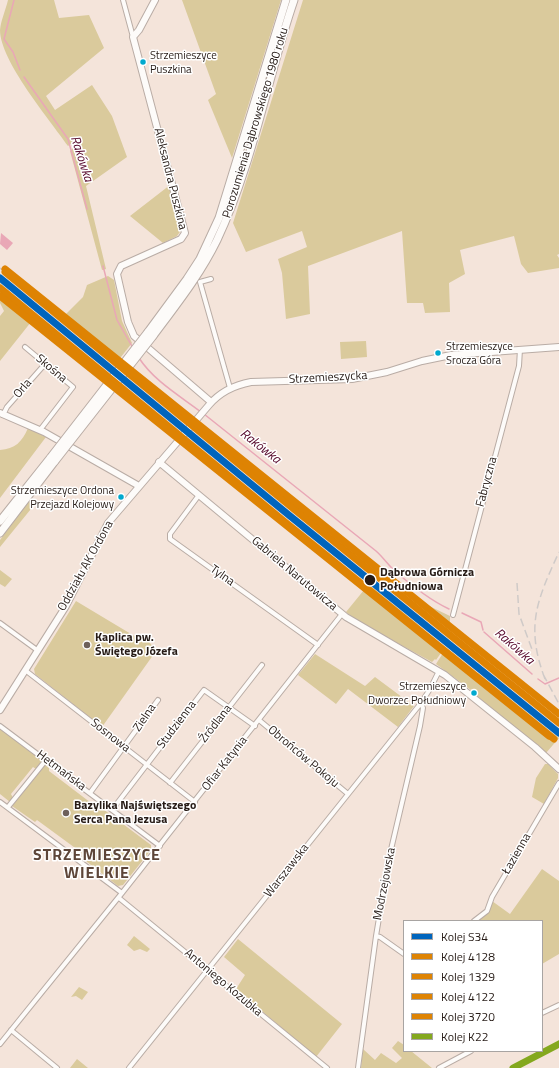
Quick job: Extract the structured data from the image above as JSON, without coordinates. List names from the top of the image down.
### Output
{
  "streets": {
    "main road": ["Porozumienia Dąbrowskiego 1980 roku"],
    "street": [
      "Aleksandra Puszkina",
      "Skośna",
      "Strzemieszycka",
      "Orla",
      "Fabryczna",
      "Oddziału AK Ordona",
      "Gabriela Narutowicza",
      "Tylna",
      "Zielna",
      "Źródlana",
      "Studzienna",
      "Sosnowa",
      "Obrońców Pokoju",
      "Ofiar Katynia",
      "Hetmańska",
      "Łazienna",
      "Warszawska",
      "Modrzejowska",
      "Antoniego Kozubka"
    ]
  },
  "crossings": [
    ["Aleksandra Puszkina", "Strzemieszycka"],
    ["Skośna", "Orla"],
    ["Strzemieszycka", "Fabryczna"],
    ["Strzemieszycka", "Oddziału AK Ordona"],
    ["Oddziału AK Ordona", "Gabriela Narutowicza"],
    ["Oddziału AK Ordona", "Sosnowa"],
    ["Gabriela Narutowicza", "Tylna"],
    ["Gabriela Narutowicza", "Ofiar Katynia"],
    ["Gabriela Narutowicza", "Warszawska"],
    ["Tylna", "Ofiar Katynia"],
    ["Zielna", "Sosnowa"],
    ["Zielna", "Hetmańska"],
    ["Źródlana", "Studzienna"],
    ["Źródlana", "Sosnowa"],
    ["Studzienna", "Sosnowa"],
    ["Studzienna", "Ofiar Katynia"],
    ["Studzienna", "Hetmańska"],
    ["Sosnowa", "Ofiar Katynia"],
    ["Obrońców Pokoju", "Ofiar Katynia"],
    ["Obrońców Pokoju", "Warszawska"],
    ["Ofiar Katynia", "Hetmańska"],
    ["Ofiar Katynia", "Antoniego Kozubka"],
    ["Warszawska", "Modrzejowska"],
    ["Warszawska", "Antoniego Kozubka"]
  ],
  "districts": ["STRZEMIESZYCE WIELKIE"],
  "water": ["Rakówka"],
  "places": [
    "Strzemieszyce Puszkina",
    "Strzemieszyce Srocza Góra",
    "Strzemieszyce Ordona Przejazd Kolejowy",
    "Dąbrowa Górnicza Południowa",
    "Kaplica pw. Świętego Józefa",
    "Strzemieszyce Dworzec Południowy",
    "Bazylika Najświętszego Serca Pana Jezusa"
  ],
  "lines": [
    "rail line 4122",
    "rail line 1329",
    "rail line S34",
    "rail line 4128",
    "rail line 3720",
    "rail line K22"
  ],
  "legend": [
    "Kolej S34",
    "Kolej 4128",
    "Kolej 1329",
    "Kolej 4122",
    "Kolej 3720",
    "Kolej K22"
  ]
}
